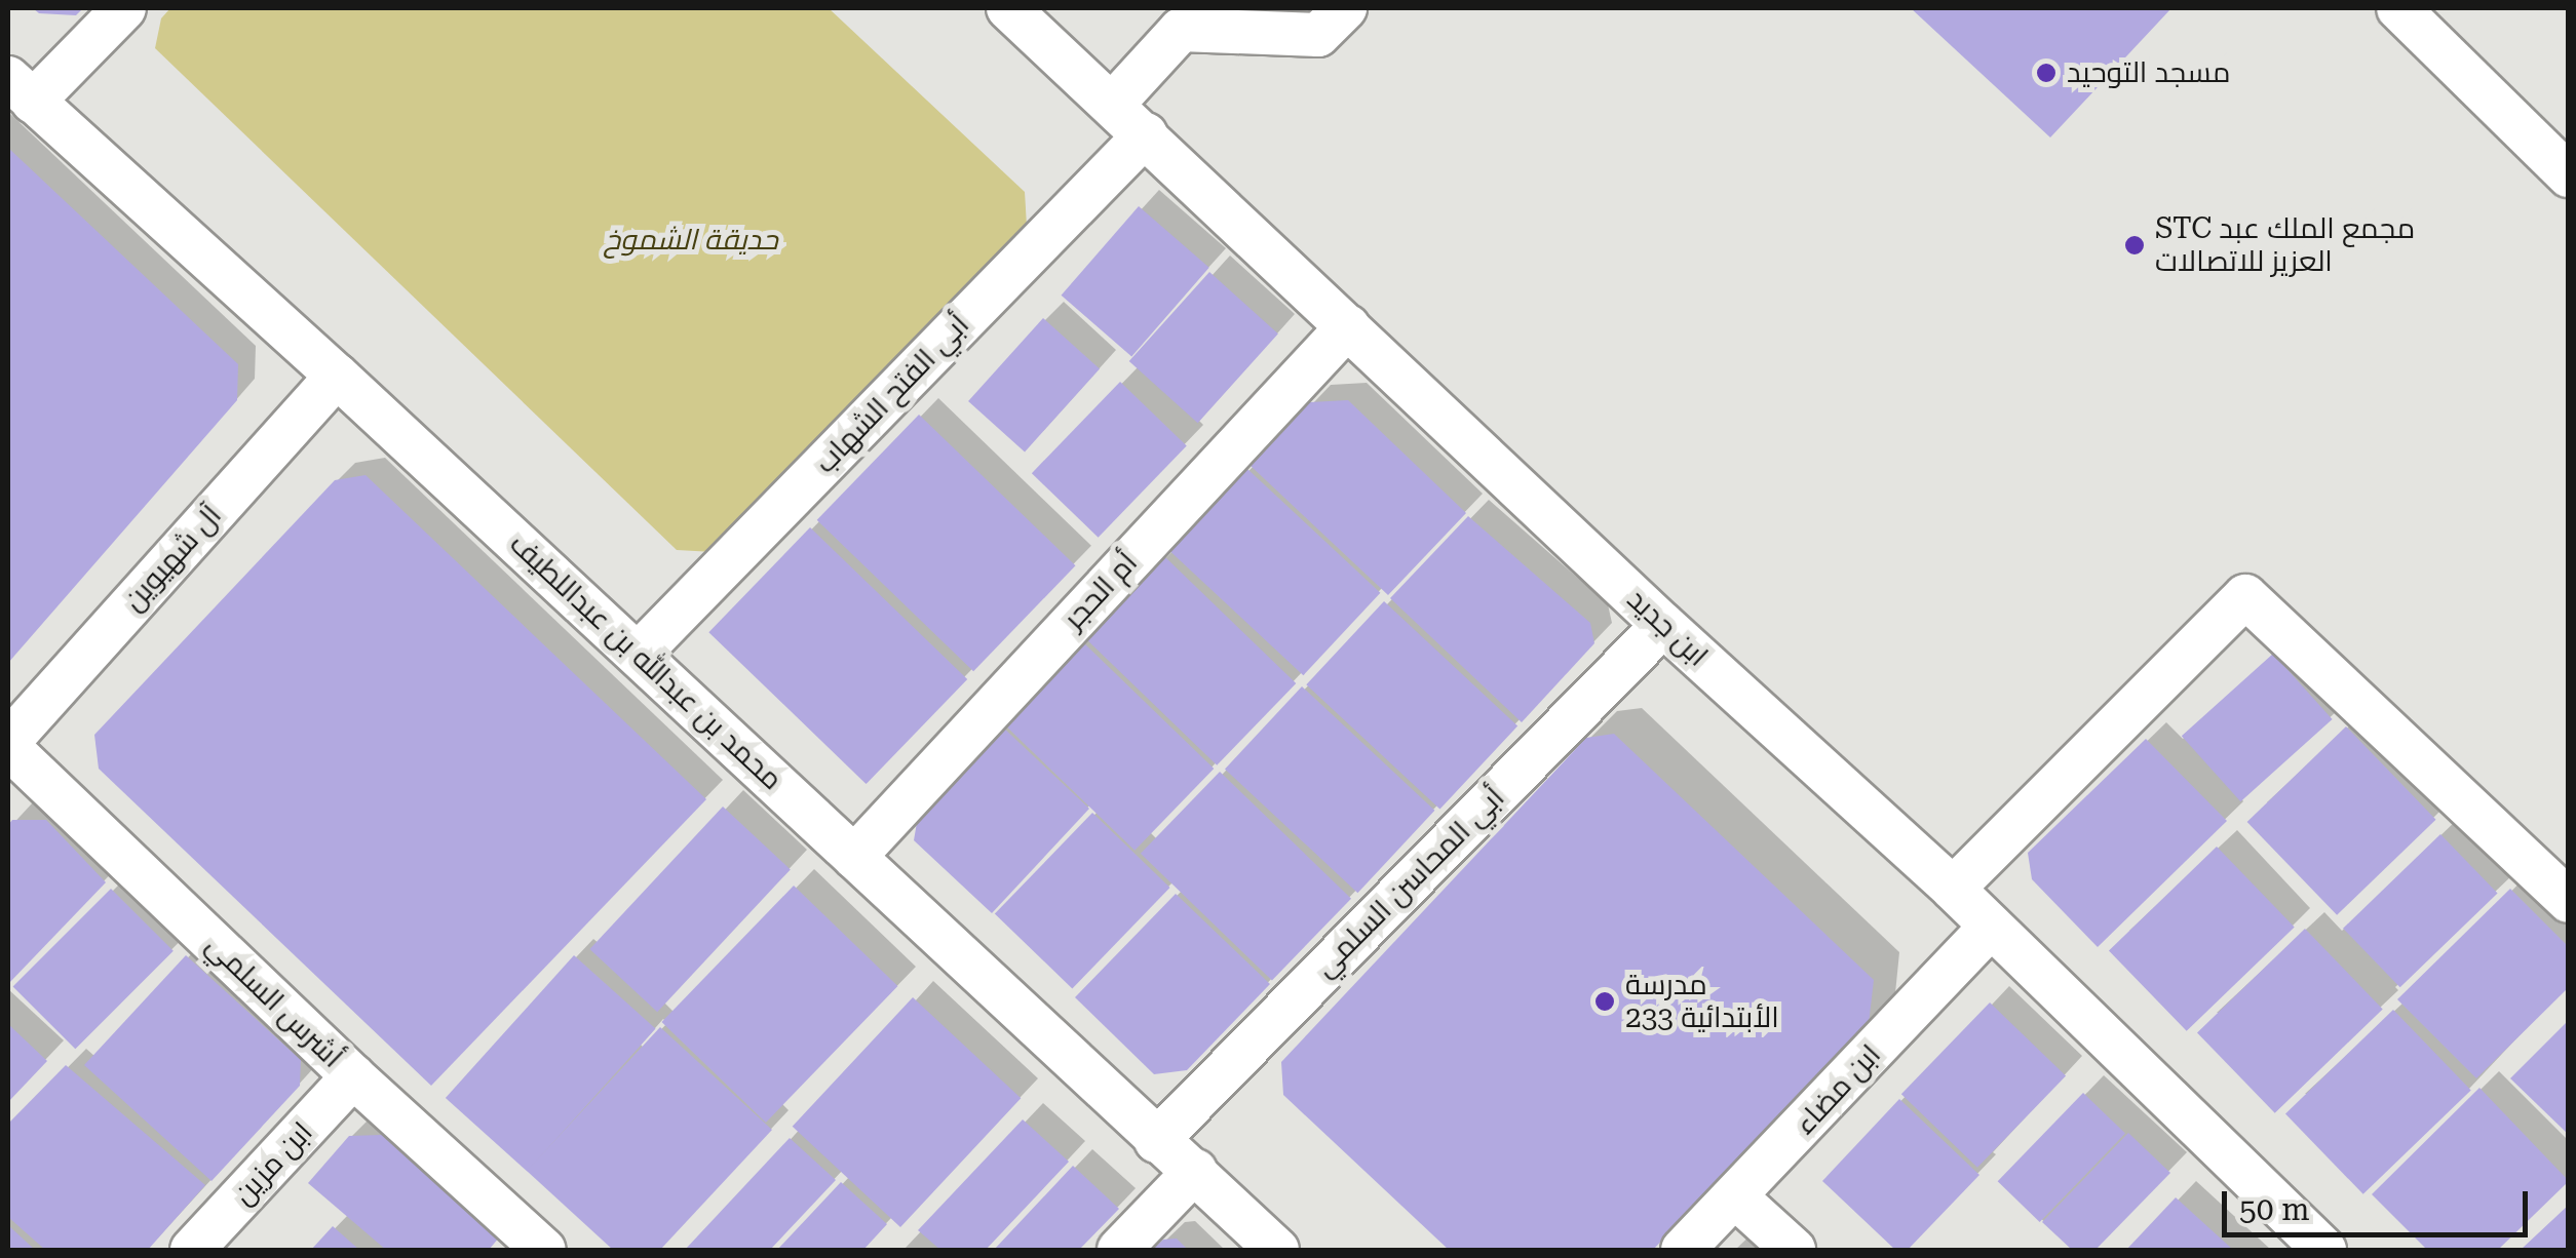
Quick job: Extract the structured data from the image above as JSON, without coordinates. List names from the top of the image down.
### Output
{
  "streets": {
    "street": [
      "أبي الفتح الشهاب",
      "آل شهيوين",
      "أم الحجر",
      "ابن جديد",
      "محمد بن عبدالله بن عبداللطيف",
      "أبي المحاسن السلمي",
      "أشرس السلمي",
      "ابن مضاء",
      "ابن مزين"
    ]
  },
  "crossings": [
    ["أبي الفتح الشهاب", "ابن جديد"],
    ["أبي الفتح الشهاب", "محمد بن عبدالله بن عبداللطيف"],
    ["آل شهيوين", "محمد بن عبدالله بن عبداللطيف"],
    ["آل شهيوين", "أشرس السلمي"],
    ["أم الحجر", "ابن جديد"],
    ["أم الحجر", "محمد بن عبدالله بن عبداللطيف"],
    ["ابن جديد", "أبي المحاسن السلمي"],
    ["ابن جديد", "ابن مضاء"],
    ["محمد بن عبدالله بن عبداللطيف", "أبي المحاسن السلمي"],
    ["أشرس السلمي", "ابن مزين"]
  ],
  "parks": ["حديقة الشموخ"],
  "places": ["مسجد التوحيد", "STC مجمع الملك عبد العزيز للاتصالات", "مدرسة الأبتدائية 233"],
  "scale_bar": "50 m"
}
